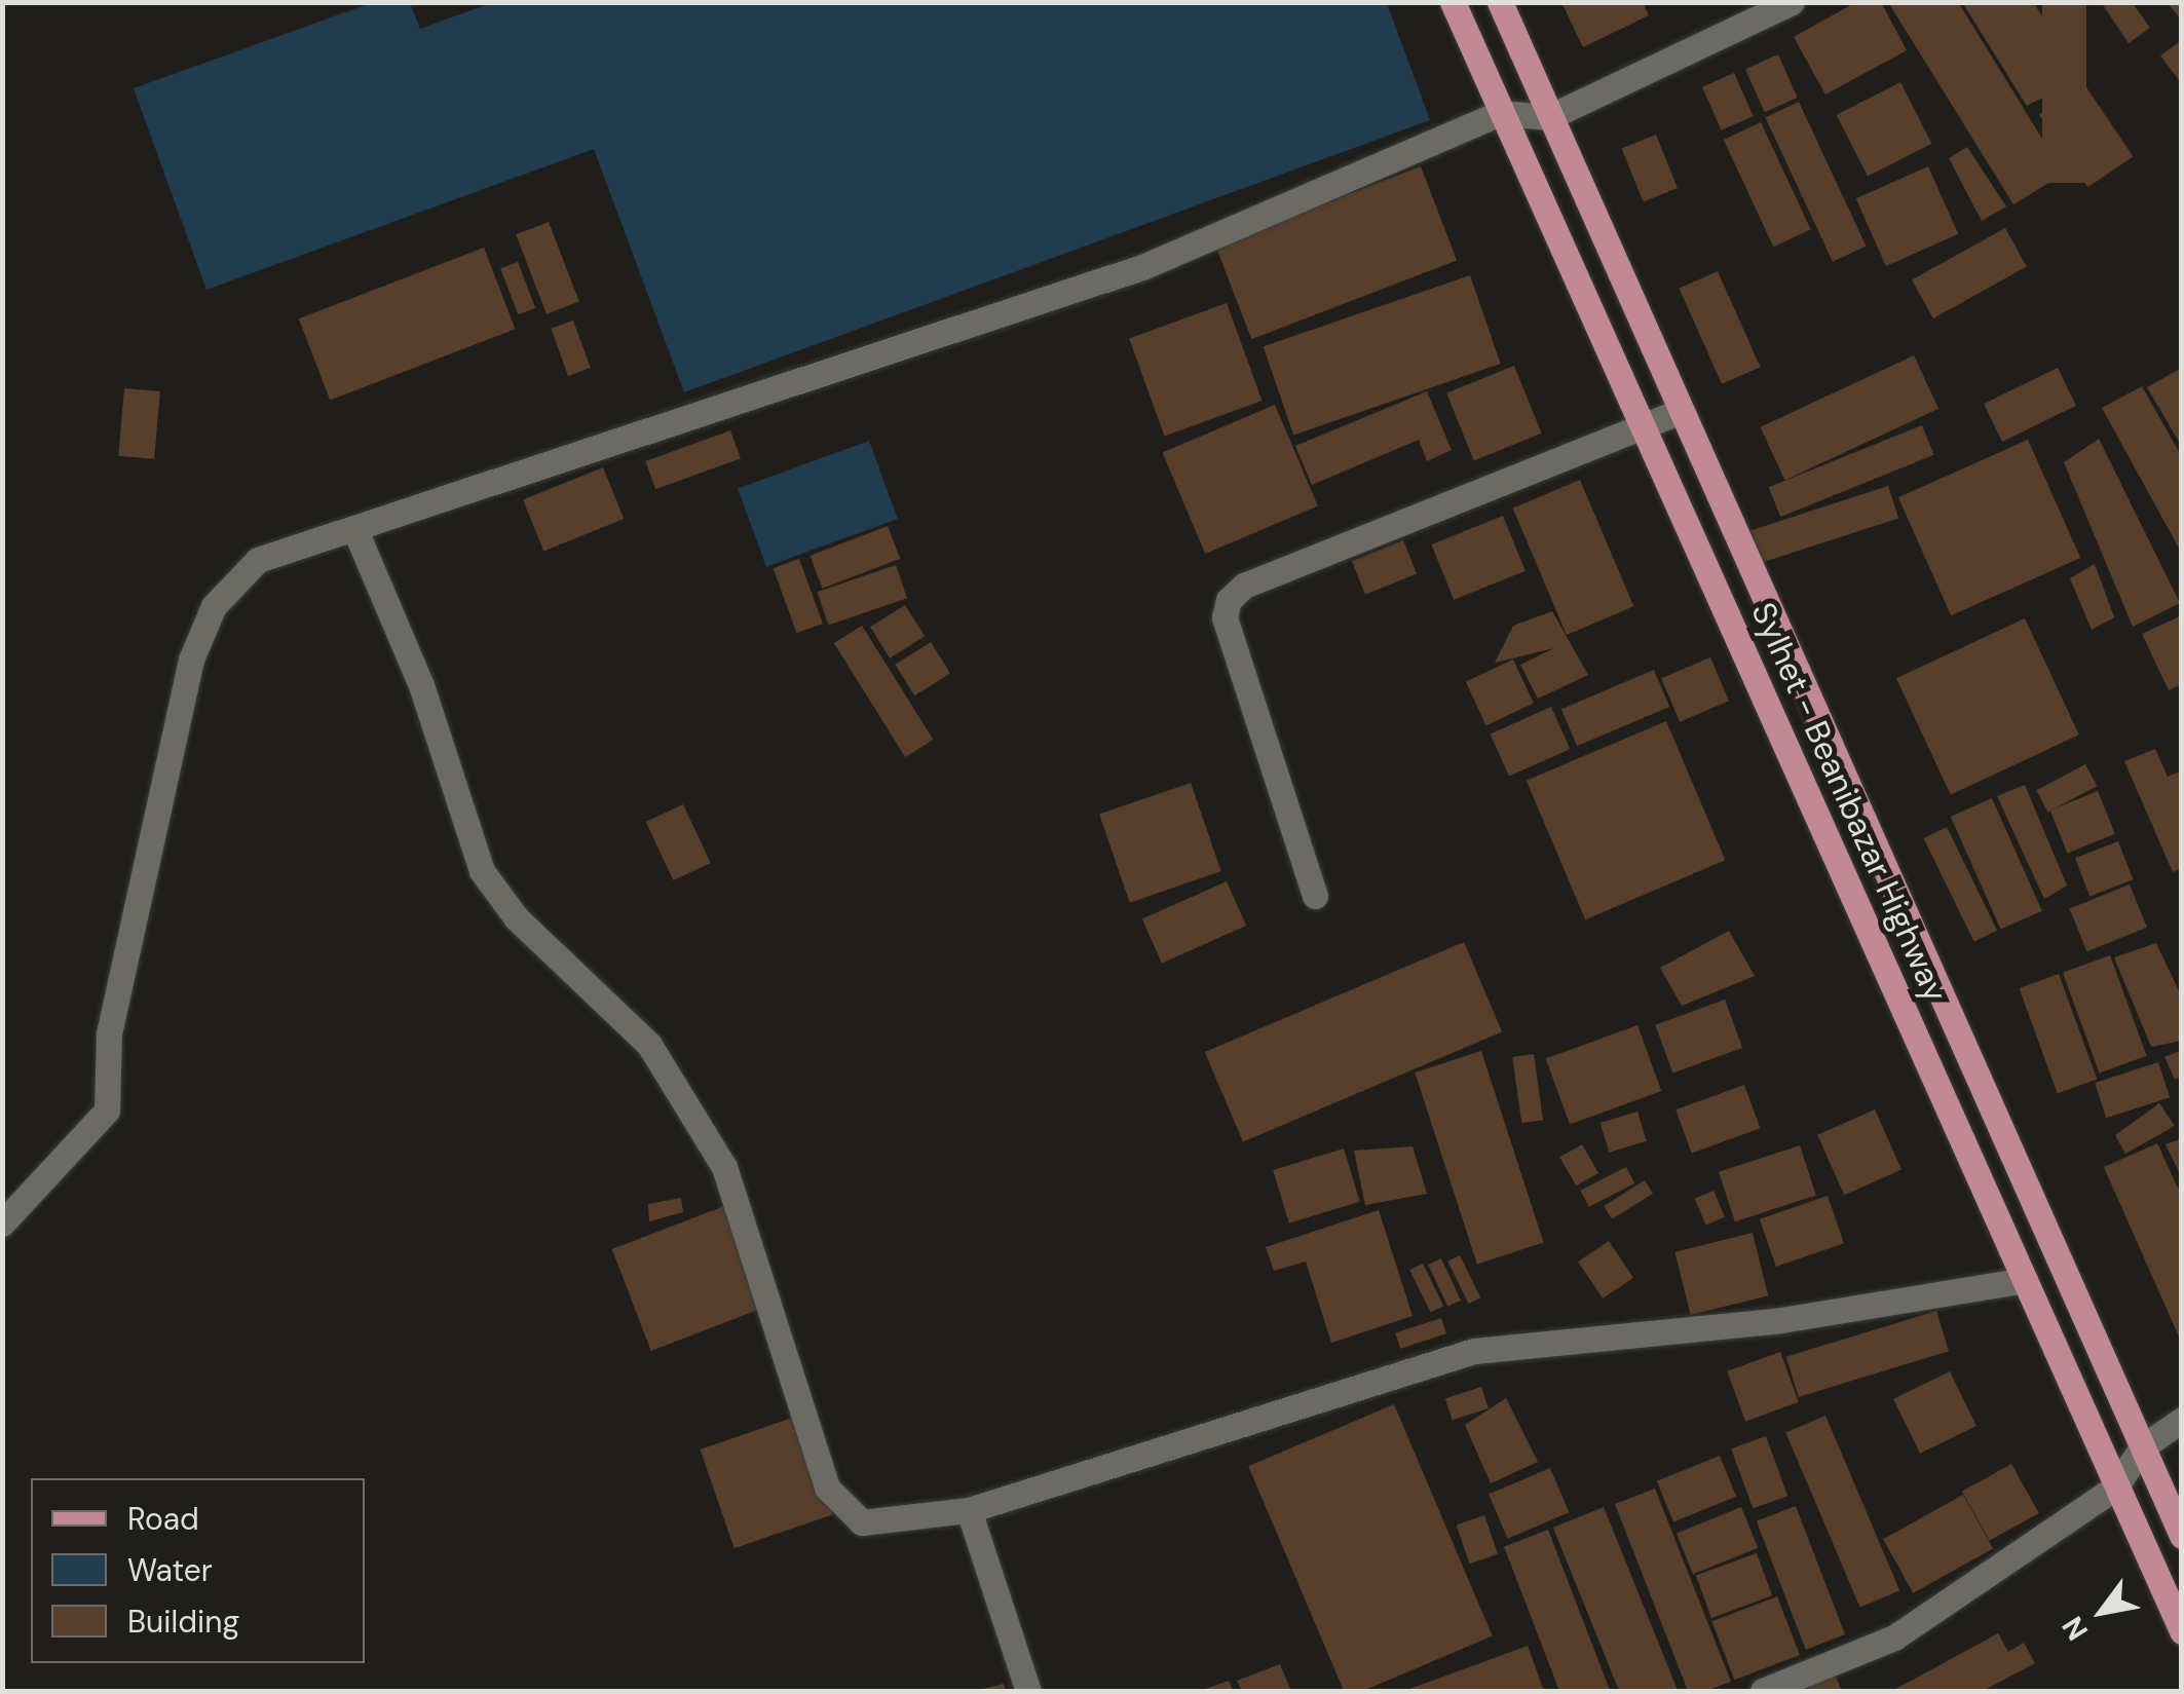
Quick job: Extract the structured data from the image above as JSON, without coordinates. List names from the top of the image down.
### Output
{
  "streets": {
    "main road": ["Sylhet - Beanibazar Highway"]
  },
  "legend": ["Road", "Water", "Building"],
  "north": "bottom left"
}
